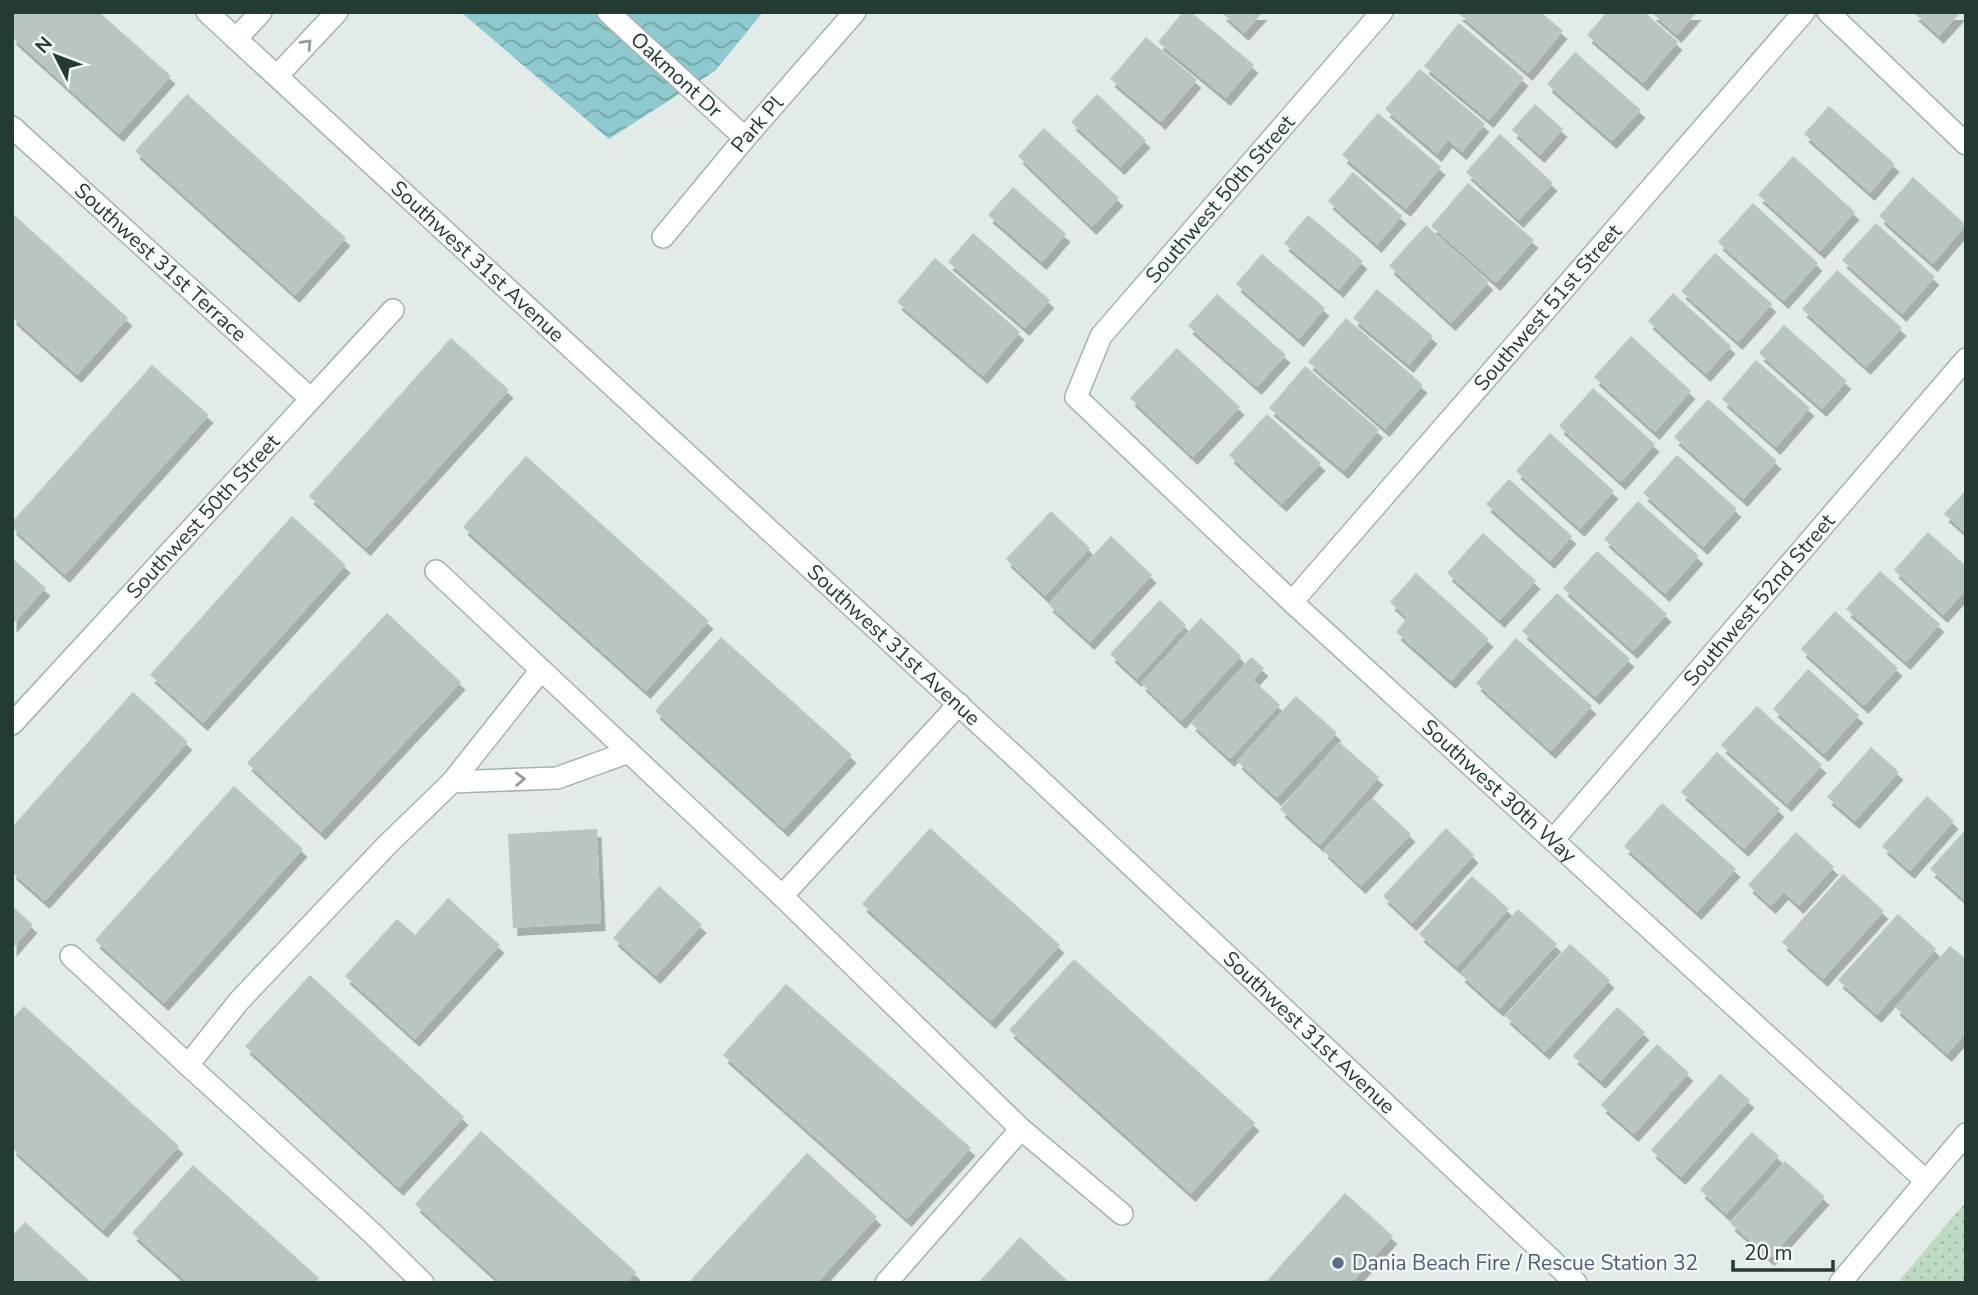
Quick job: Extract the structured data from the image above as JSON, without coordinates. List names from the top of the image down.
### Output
{
  "streets": {
    "street": [
      "Oakmont Dr",
      "Park Pl",
      "Southwest 50th Street",
      "Southwest 31st Avenue",
      "Southwest 31st Terrace",
      "Southwest 51st Street",
      "Southwest 52nd Street",
      "Southwest 30th Way"
    ]
  },
  "crossings": [
    ["Oakmont Dr", "Park Pl"],
    ["Southwest 50th Street", "Southwest 31st Terrace"],
    ["Southwest 50th Street", "Southwest 30th Way"],
    ["Southwest 51st Street", "Southwest 30th Way"],
    ["Southwest 52nd Street", "Southwest 30th Way"]
  ],
  "places": ["Dania Beach Fire / Rescue Station 32"],
  "scale_bar": "20 m",
  "north": "top left"
}
